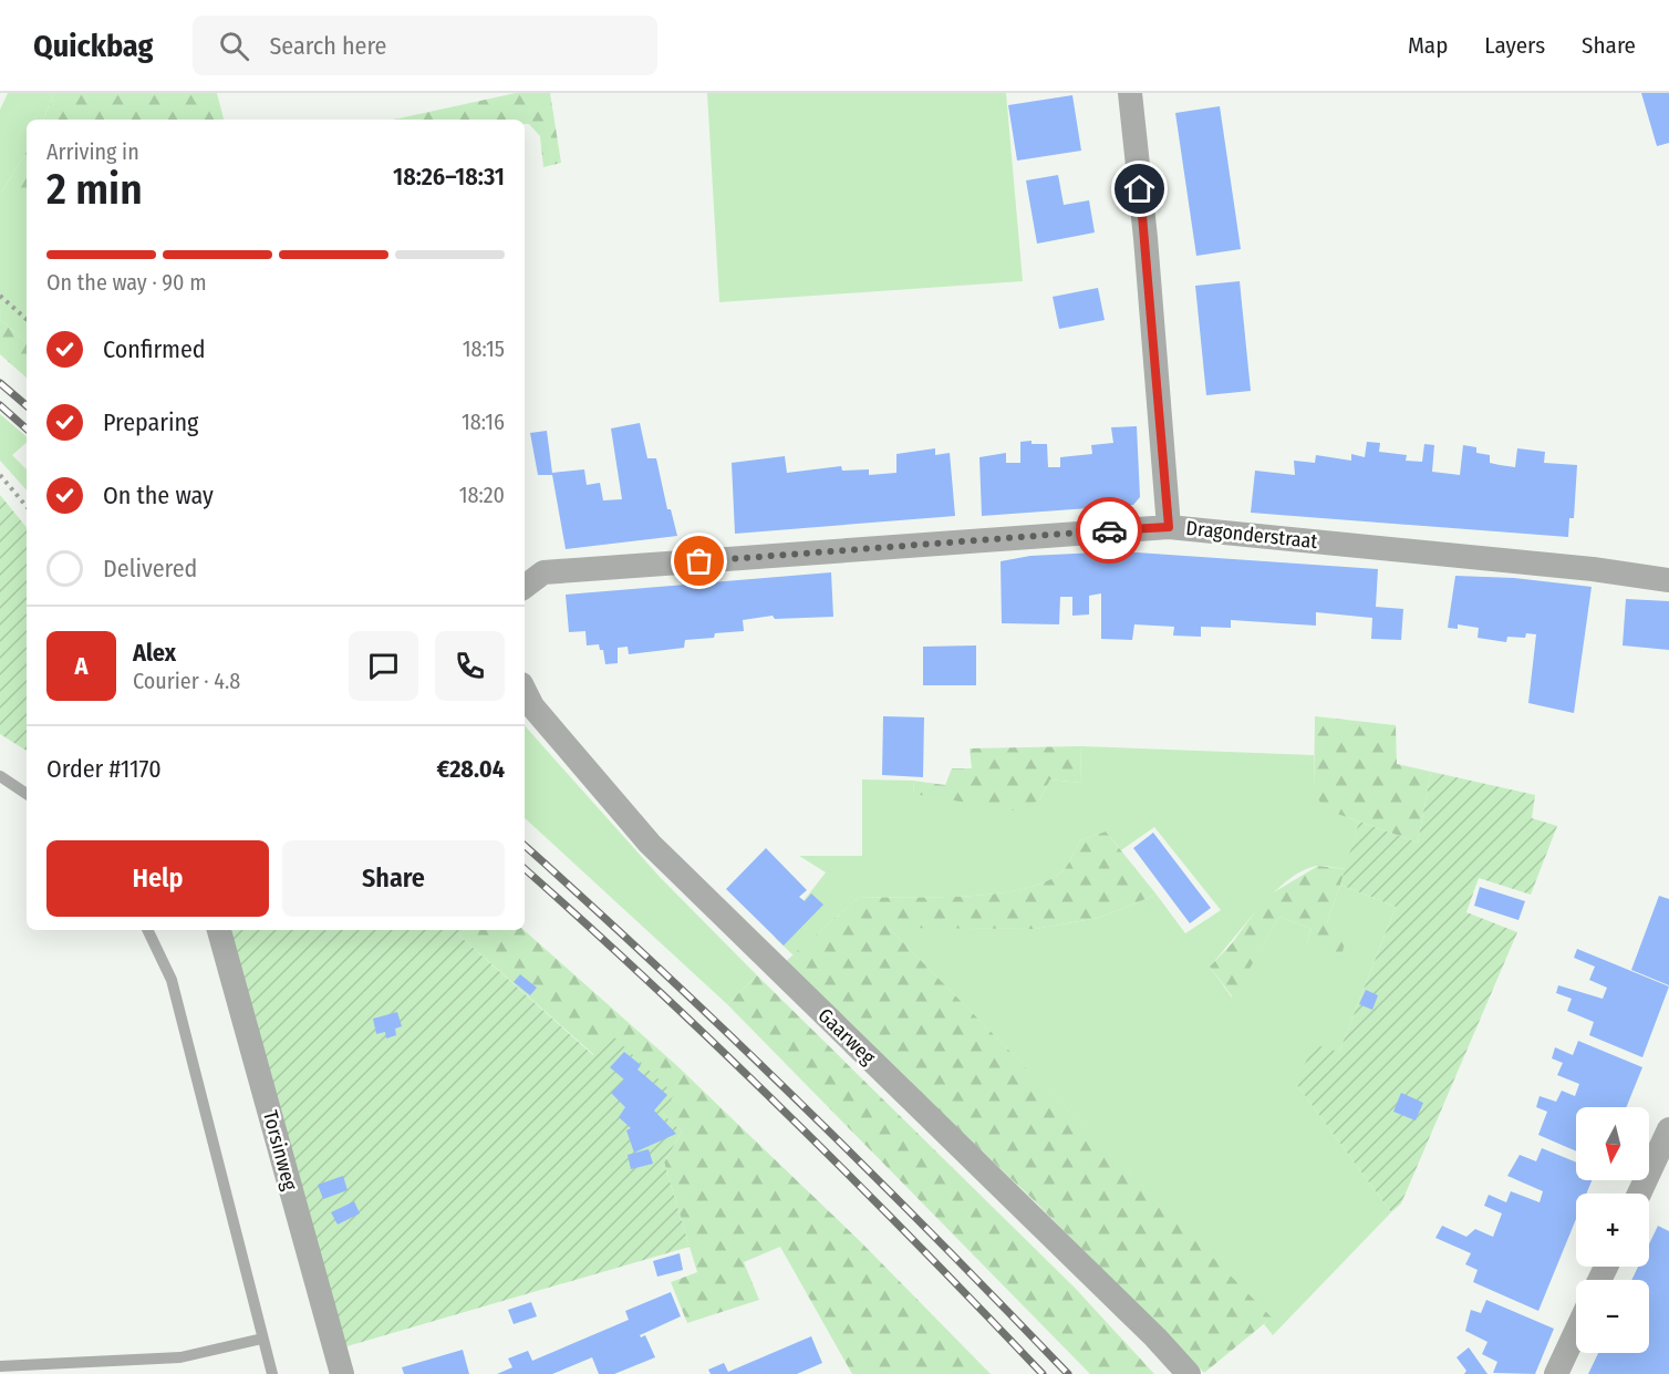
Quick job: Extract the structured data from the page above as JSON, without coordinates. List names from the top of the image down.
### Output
{
  "streets": {
    "street": ["Dragonderstraat", "Gaarweg", "Torsinweg"]
  },
  "north": "bottom",
  "page": {
    "header": "Quickbag",
    "search": "Search here",
    "nav": ["Map", "Layers", "Share"],
    "heading": ["2 min", "Arriving in", "18:26–18:31"],
    "panel": [
      "Alex",
      "Courier · 4.8",
      "Order #1170",
      "€28.04"
    ],
    "bar": "On the way · 90 m",
    "list": [
      ["Confirmed", "18:15"],
      ["Preparing", "18:16"],
      ["On the way", "18:20"],
      "Delivered"
    ],
    "round": "A",
    "buttons": ["Help", "Share"],
    "map_buttons": ["+", "−"]
  }
}
